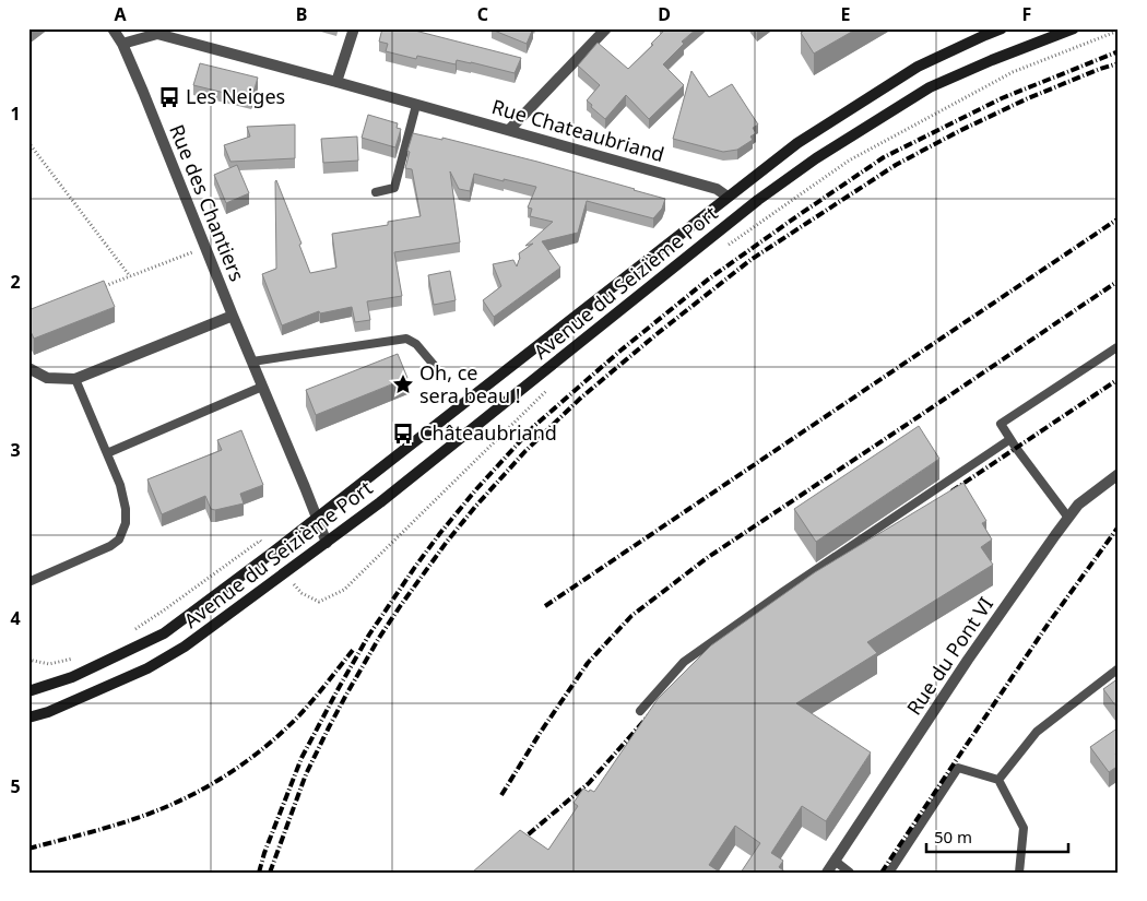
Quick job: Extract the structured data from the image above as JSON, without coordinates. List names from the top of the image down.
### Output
{
  "streets": {
    "main road": ["Avenue du Seizième Port"],
    "street": ["Rue Chateaubriand", "Rue des Chantiers", "Rue du Pont VI"]
  },
  "crossings": [
    ["Rue Chateaubriand", "Rue des Chantiers"],
    ["Rue Chateaubriand", "Avenue du Seizième Port"],
    ["Rue des Chantiers", "Avenue du Seizième Port"]
  ],
  "places": {
    "bus stop": ["Les Neiges", "Châteaubriand"],
    "place": ["Oh, ce sera beau !"]
  },
  "scale_bar": "50 m",
  "grid": {
    "columns": [
      "A",
      "B",
      "C",
      "D",
      "E",
      "F"
    ],
    "rows": [
      "1",
      "2",
      "3",
      "4",
      "5"
    ]
  }
}
